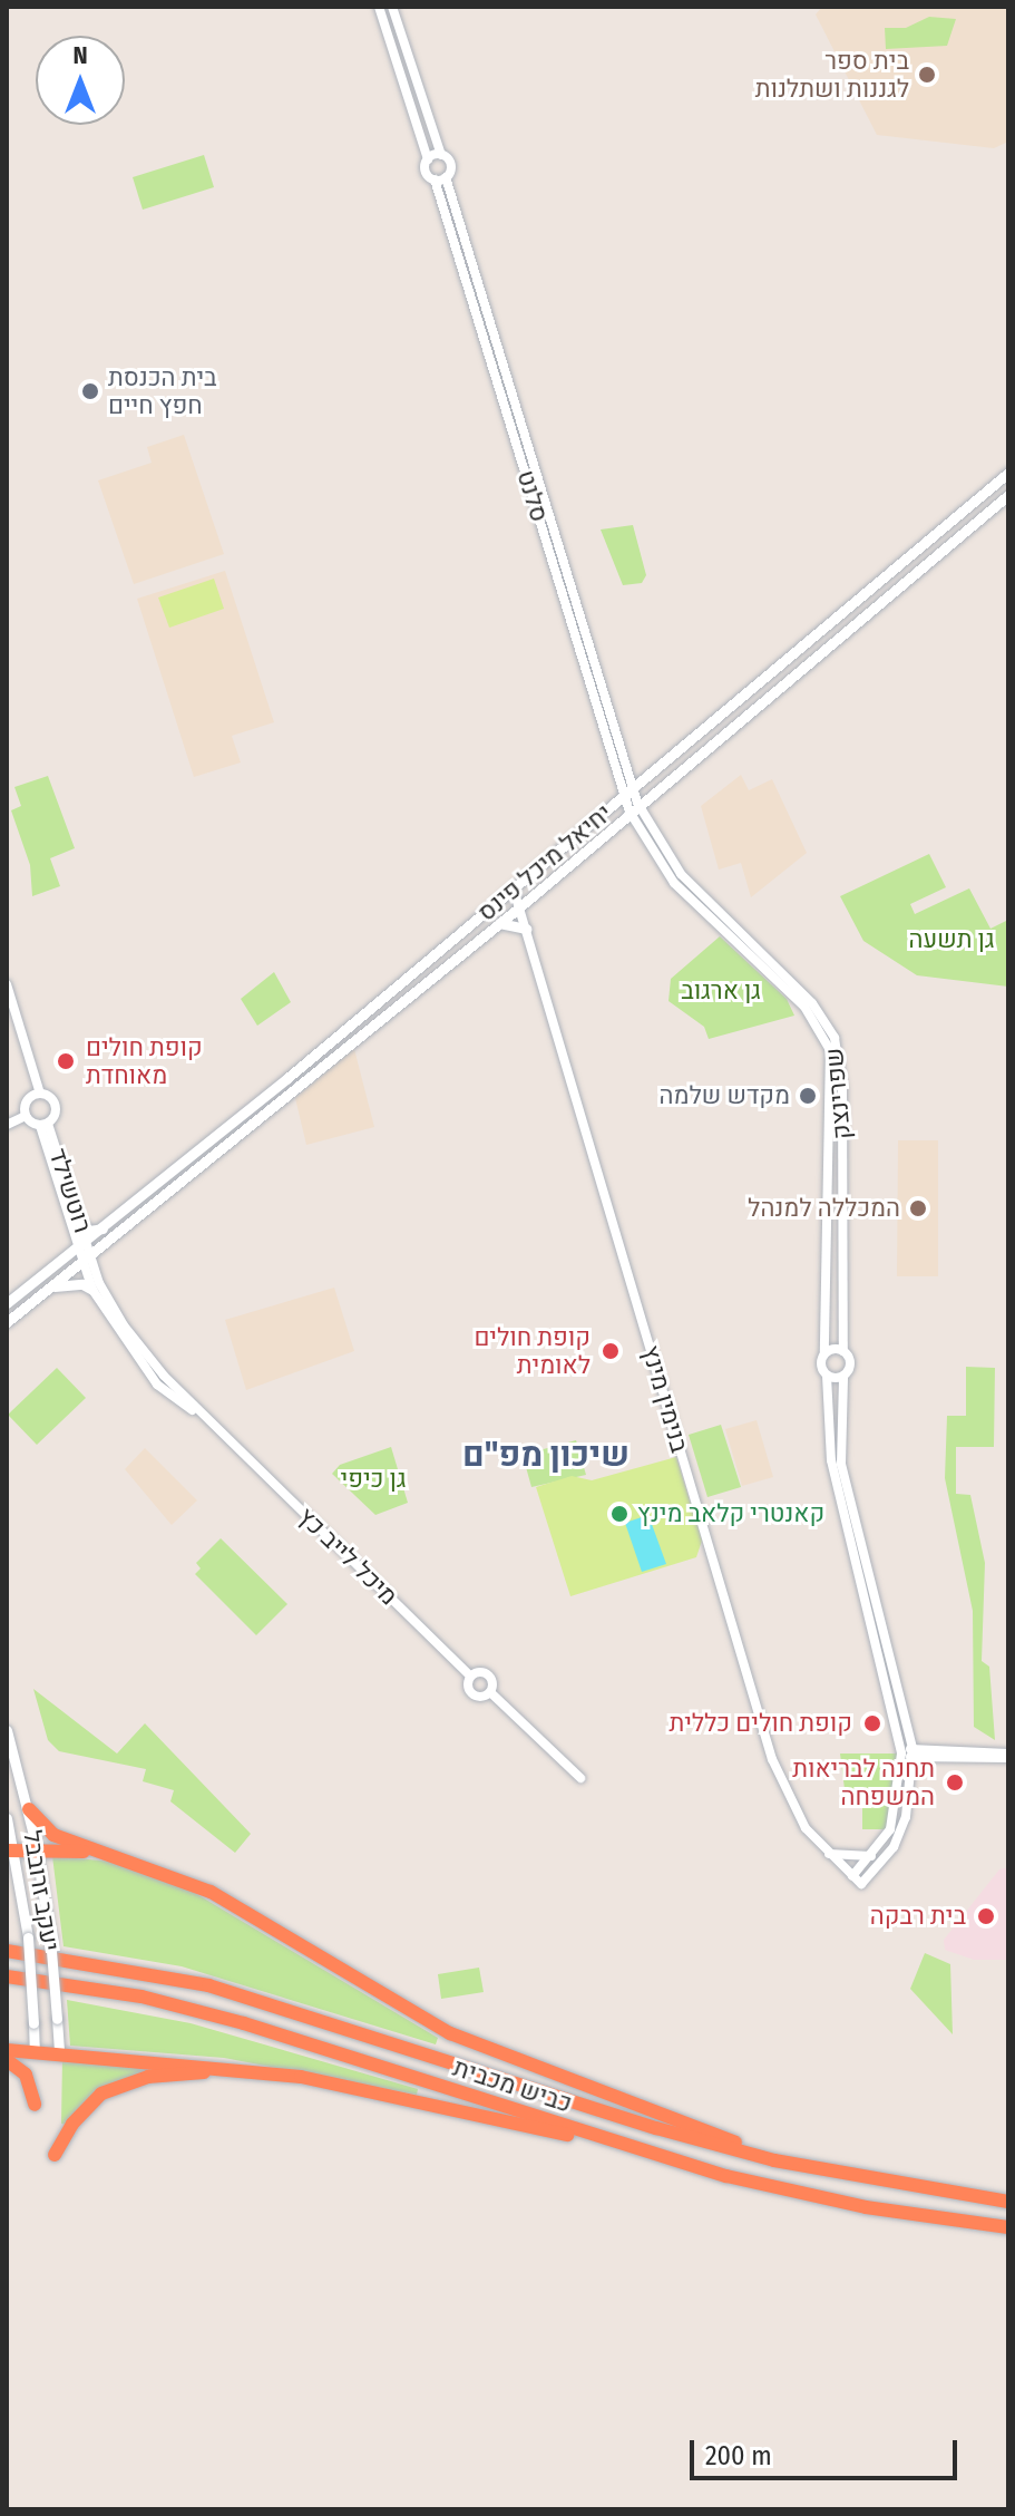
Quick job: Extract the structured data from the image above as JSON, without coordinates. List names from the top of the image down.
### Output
{
  "streets": {
    "highway": ["כביש מכבית"],
    "main road": ["יחיאל מיכל פינס", "יעקב זרובבל"],
    "street": [
      "סלנט",
      "שפרינצק",
      "רוטשילד",
      "בנימין מינץ",
      "מיכל לייב כץ"
    ]
  },
  "crossings": [
    ["סלנט", "יחיאל מיכל פינס"],
    ["סלנט", "שפרינצק"],
    ["יחיאל מיכל פינס", "שפרינצק"],
    ["יחיאל מיכל פינס", "רוטשילד"],
    ["יחיאל מיכל פינס", "בנימין מינץ"],
    ["יחיאל מיכל פינס", "מיכל לייב כץ"],
    ["רוטשילד", "מיכל לייב כץ"]
  ],
  "districts": ["שיכון מפ\"ם"],
  "parks": ["גן תשעה", "גן ארגוב", "גן כיפי"],
  "places": [
    "בית ספר לגננות ושתלנות",
    "בית הכנסת חפץ חיים",
    "קופת חולים מאוחדת",
    "מקדש שלמה",
    "המכללה למנהל",
    "קופת חולים לאומית",
    "קאנטרי קלאב מינץ",
    "קופת חולים כללית",
    "תחנה לבריאות המשפחה",
    "בית רבקה"
  ],
  "scale_bar": "200 m",
  "north": "top"
}
